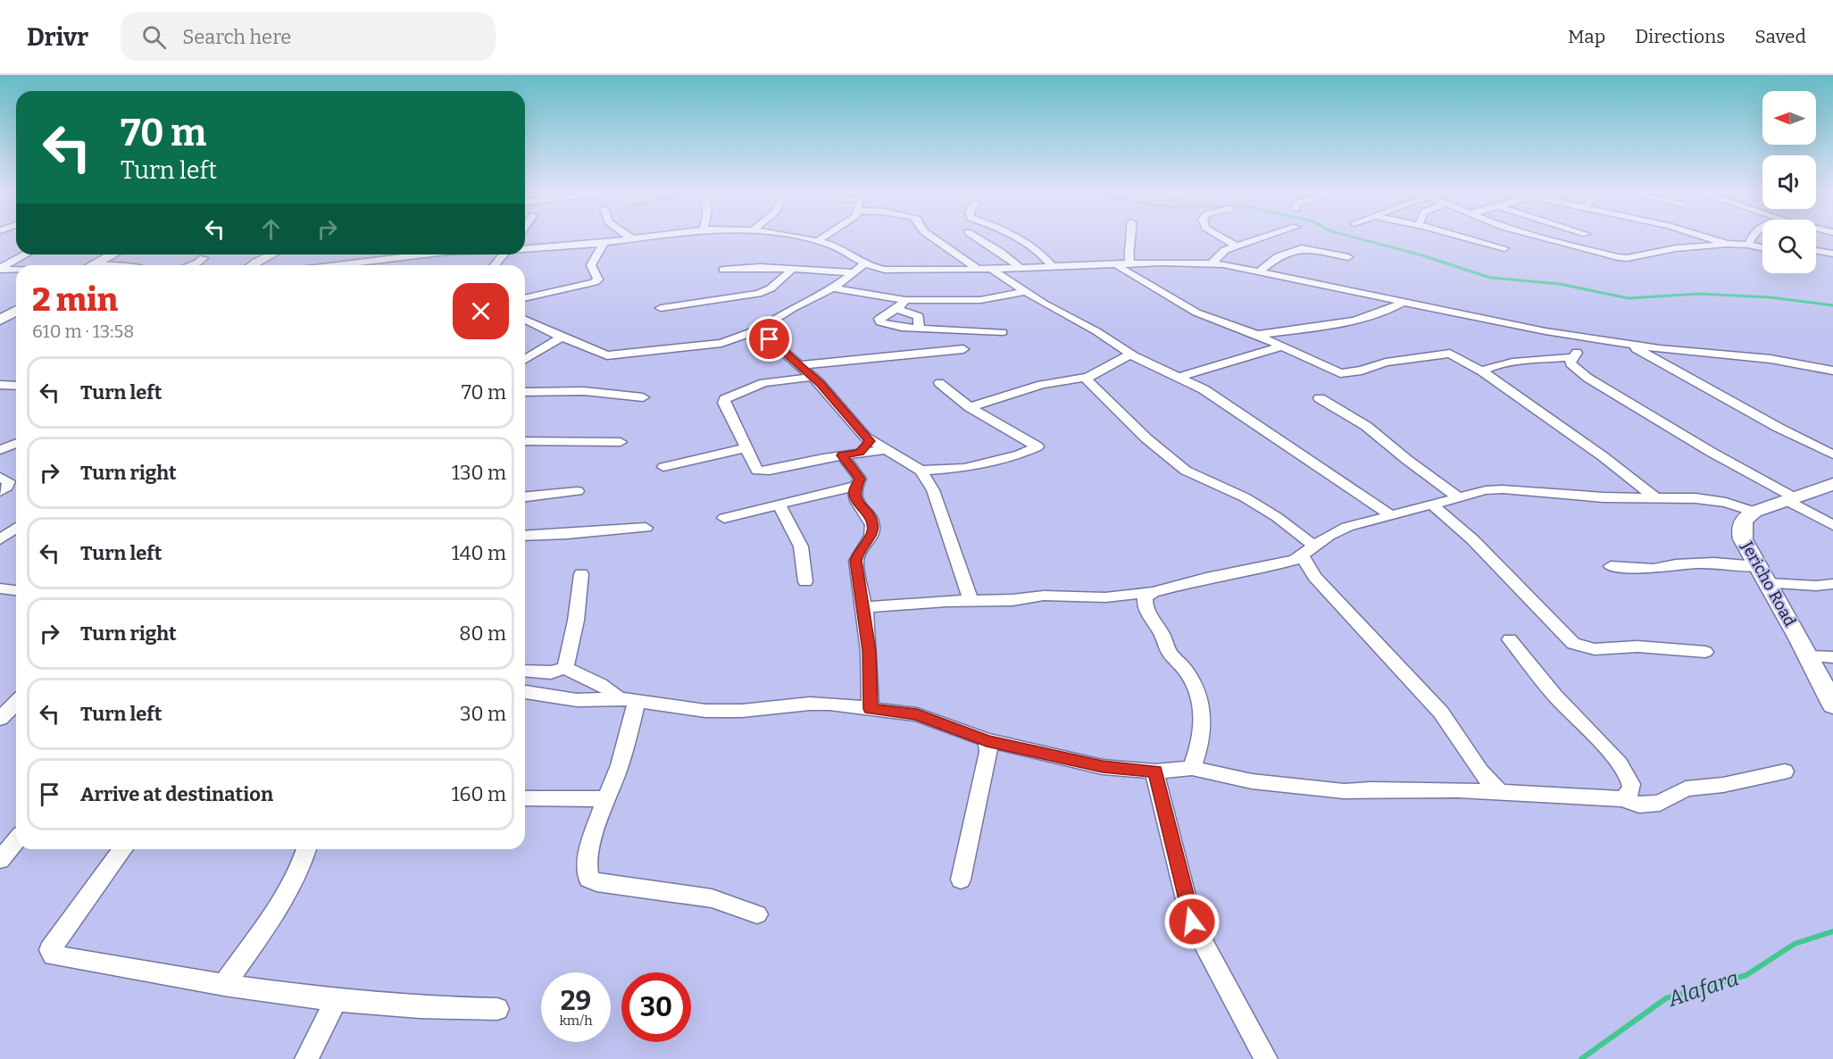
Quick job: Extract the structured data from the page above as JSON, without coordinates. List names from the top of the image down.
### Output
{
  "streets": {
    "street": ["Jericho Road"]
  },
  "water": ["Alafara"],
  "north": "left",
  "page": {
    "header": "Drivr",
    "search": "Search here",
    "nav": ["Map", "Directions", "Saved"],
    "turn": ["70 m", "Turn left"],
    "heading": ["2 min", "610 m · 13:58"],
    "list": [
      {
        "name": "Turn left",
        "value": "70 m"
      },
      {
        "name": "Turn right",
        "value": "130 m"
      },
      {
        "name": "Turn left",
        "value": "140 m"
      },
      {
        "name": "Turn right",
        "value": "80 m"
      },
      {
        "name": "Turn left",
        "value": "30 m"
      },
      {
        "name": "Arrive at destination",
        "value": "160 m"
      }
    ],
    "speed": "29 km/h",
    "limit": "30"
  }
}
